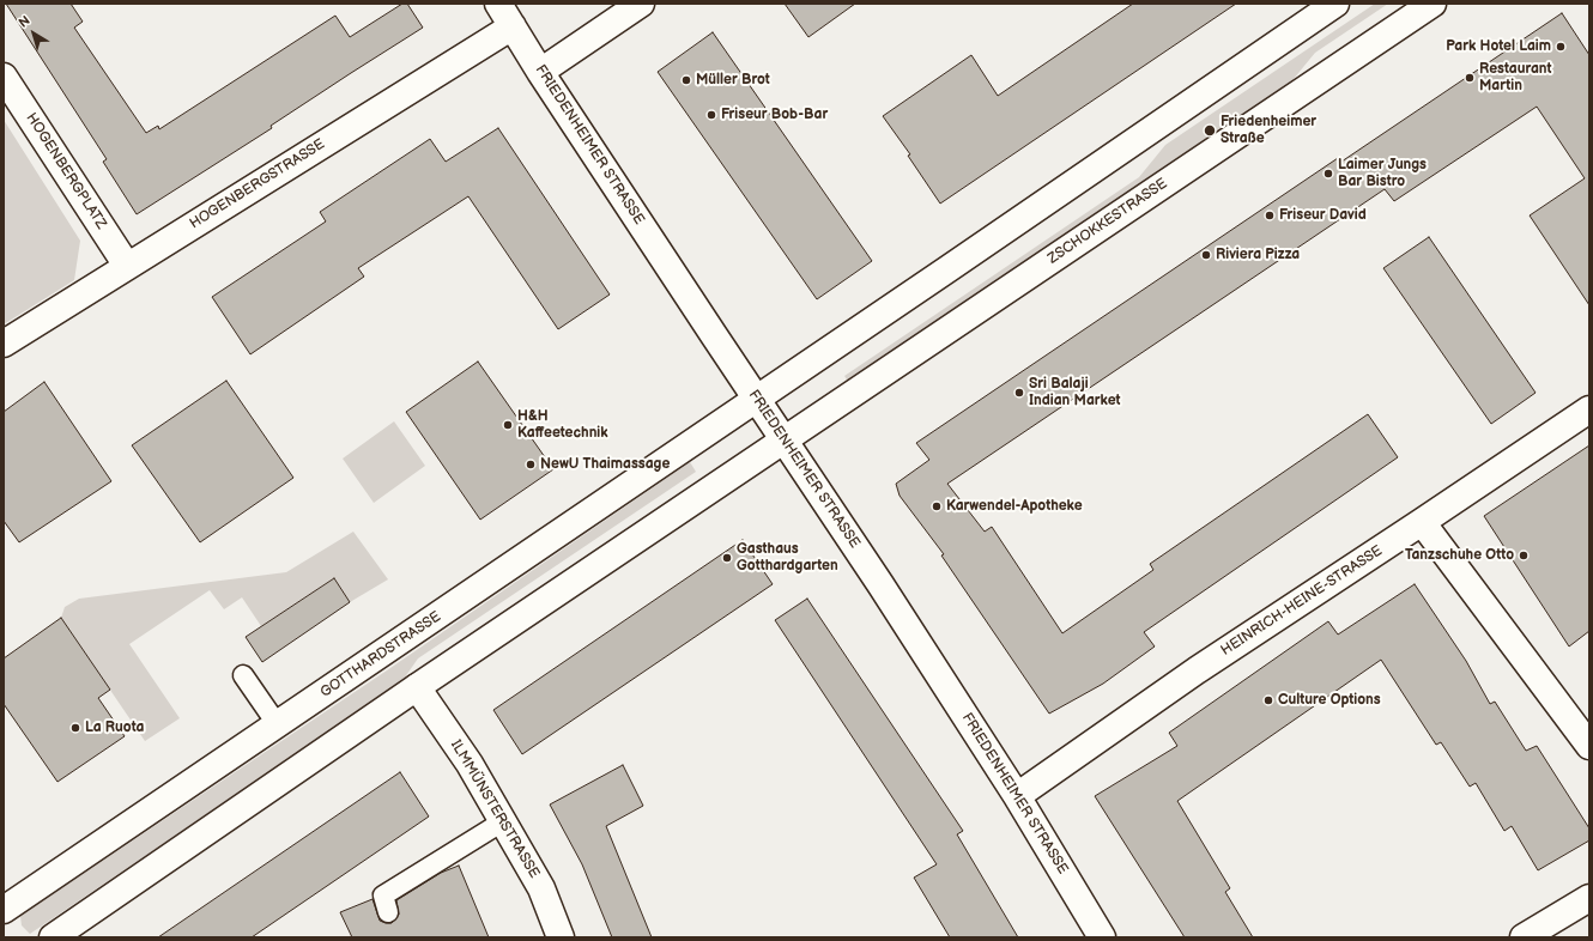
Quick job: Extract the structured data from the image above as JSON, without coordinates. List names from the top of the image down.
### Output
{
  "streets": {
    "street": [
      "FRIEDENHEIMER STRASSE",
      "HOGENBERGPLATZ",
      "HOGENBERGSTRASSE",
      "ZSCHOKKESTRASSE",
      "HEINRICH-HEINE-STRASSE",
      "GOTTHARDSTRASSE",
      "ILMMÜNSTERSTRASSE"
    ]
  },
  "crossings": [
    ["FRIEDENHEIMER STRASSE", "HOGENBERGSTRASSE"],
    ["FRIEDENHEIMER STRASSE", "ZSCHOKKESTRASSE"],
    ["FRIEDENHEIMER STRASSE", "HEINRICH-HEINE-STRASSE"],
    ["FRIEDENHEIMER STRASSE", "GOTTHARDSTRASSE"],
    ["HOGENBERGPLATZ", "HOGENBERGSTRASSE"]
  ],
  "places": [
    "Park Hotel Laim",
    "Restaurant Martin",
    "Müller Brot",
    "Friseur Bob-Bar",
    "Friedenheimer Straße",
    "Laimer Jungs Bar Bistro",
    "Friseur David",
    "Riviera Pizza",
    "Sri Balaji Indian Market",
    "H&H Kaffeetechnik",
    "NewU Thaimassage",
    "Karwendel-Apotheke",
    "Tanzschuhe Otto",
    "Gasthaus Gotthardgarten",
    "Culture Options",
    "La Ruota"
  ],
  "north": "top left"
}
